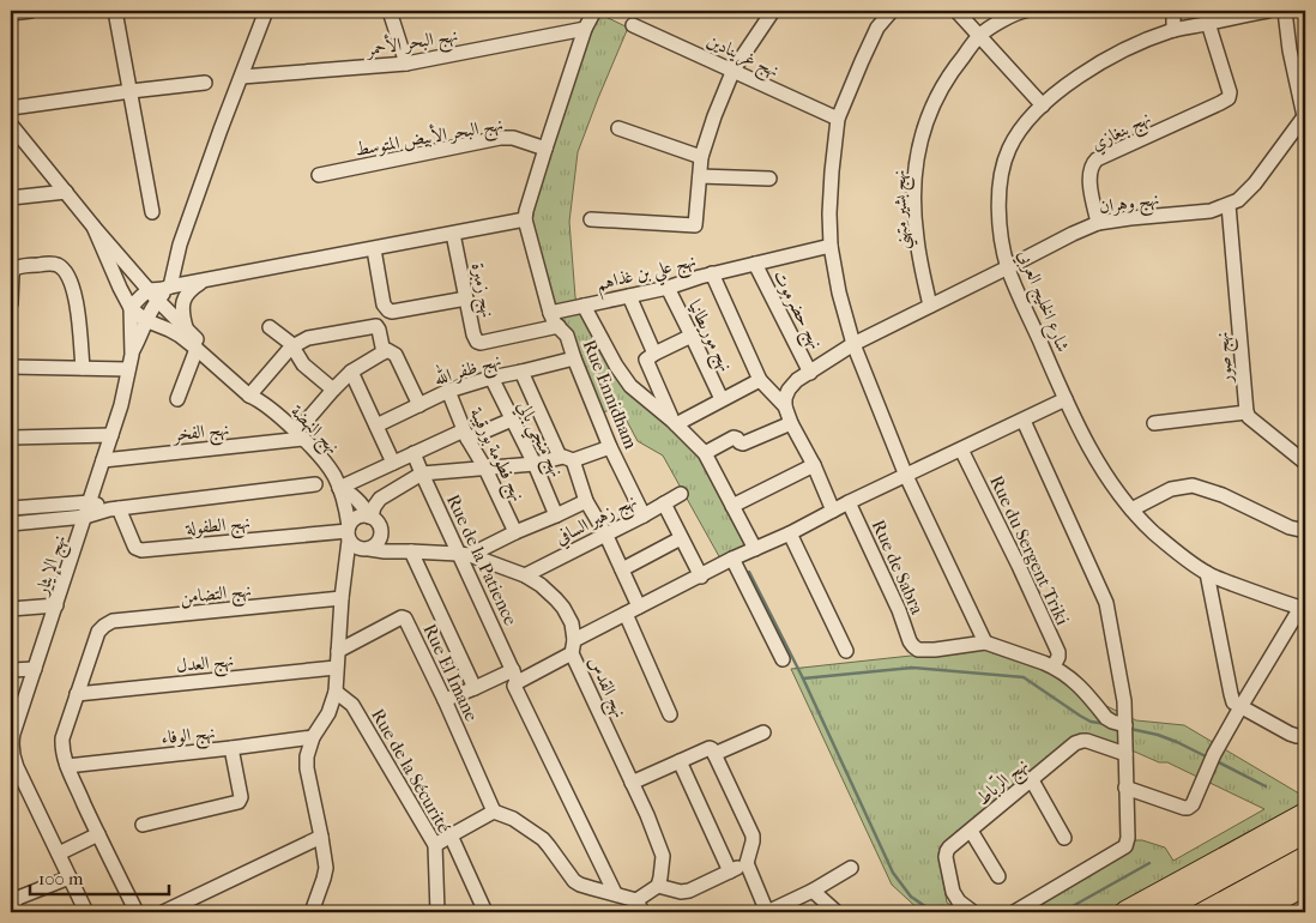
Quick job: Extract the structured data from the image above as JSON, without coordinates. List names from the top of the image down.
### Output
{
  "streets": {
    "street": [
      "نهج البحر الأحمر",
      "نهج غرينادين",
      "نهج بنغازي",
      "نهج البحر الأبيض المتوسط",
      "نهج وهران",
      "نهج بشير متهني",
      "نهج علي بن غذاهم",
      "نهج زمبرة",
      "شارع الخليج العربي",
      "نهج حضرموت",
      "نهج موريطانيا",
      "نهج صور",
      "نهج ظفر الله",
      "Rue Ennidham",
      "نهج النهضة",
      "نهج الفخر",
      "نهج منجي بالي",
      "نهج فطومة بورقيبة",
      "نهج زهير السافي",
      "نهج الطفولة",
      "Rue du Sergent Triki",
      "Rue de la Patience",
      "نهج الإيثار",
      "Rue de Sabra",
      "نهج التضامن",
      "نهج العدل",
      "Rue El Imane",
      "نهج القدس",
      "نهج الوفاء",
      "Rue de la Sécurité",
      "نهج الرّباط"
    ]
  },
  "crossings": [
    ["نهج بنغازي", "نهج وهران"],
    ["نهج بنغازي", "شارع الخليج العربي"],
    ["نهج وهران", "نهج بشير متهني"],
    ["نهج وهران", "شارع الخليج العربي"],
    ["نهج وهران", "نهج حضرموت"],
    ["نهج وهران", "نهج صور"],
    ["نهج علي بن غذاهم", "نهج حضرموت"],
    ["نهج علي بن غذاهم", "نهج موريطانيا"],
    ["نهج زمبرة", "Rue Ennidham"],
    ["نهج ظفر الله", "Rue Ennidham"],
    ["نهج ظفر الله", "نهج منجي بالي"],
    ["نهج ظفر الله", "نهج فطومة بورقيبة"],
    ["Rue Ennidham", "نهج زهير السافي"],
    ["نهج النهضة", "نهج الفخر"],
    ["نهج النهضة", "نهج الطفولة"],
    ["نهج النهضة", "نهج التضامن"],
    ["نهج النهضة", "نهج العدل"],
    ["نهج النهضة", "Rue El Imane"],
    ["نهج النهضة", "نهج القدس"],
    ["نهج النهضة", "Rue de la Sécurité"],
    ["نهج الفخر", "نهج الإيثار"],
    ["نهج زهير السافي", "نهج القدس"],
    ["نهج الطفولة", "نهج القدس"],
    ["Rue de la Patience", "نهج القدس"],
    ["نهج التضامن", "نهج العدل"]
  ],
  "scale_bar": "100 m"
}
